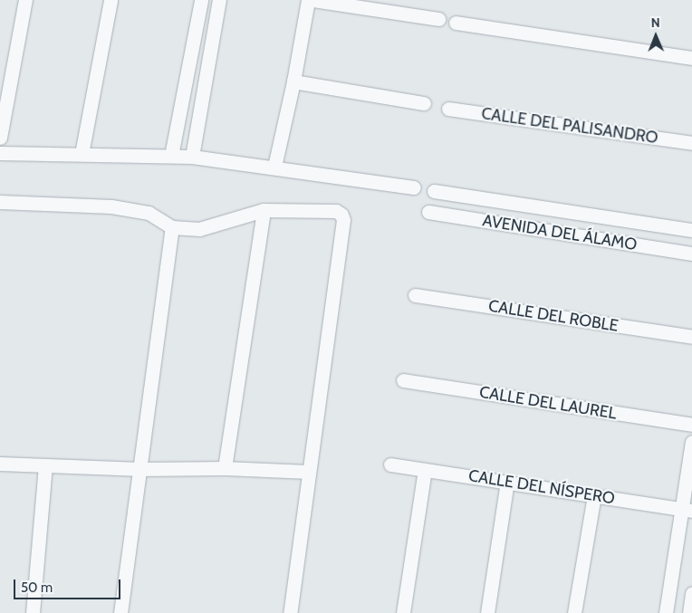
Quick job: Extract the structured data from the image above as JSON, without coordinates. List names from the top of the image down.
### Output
{
  "streets": {
    "street": [
      "CALLE DEL PALISANDRO",
      "AVENIDA DEL ÁLAMO",
      "CALLE DEL ROBLE",
      "CALLE DEL LAUREL",
      "CALLE DEL NÍSPERO"
    ]
  },
  "scale_bar": "50 m",
  "north": "top"
}
